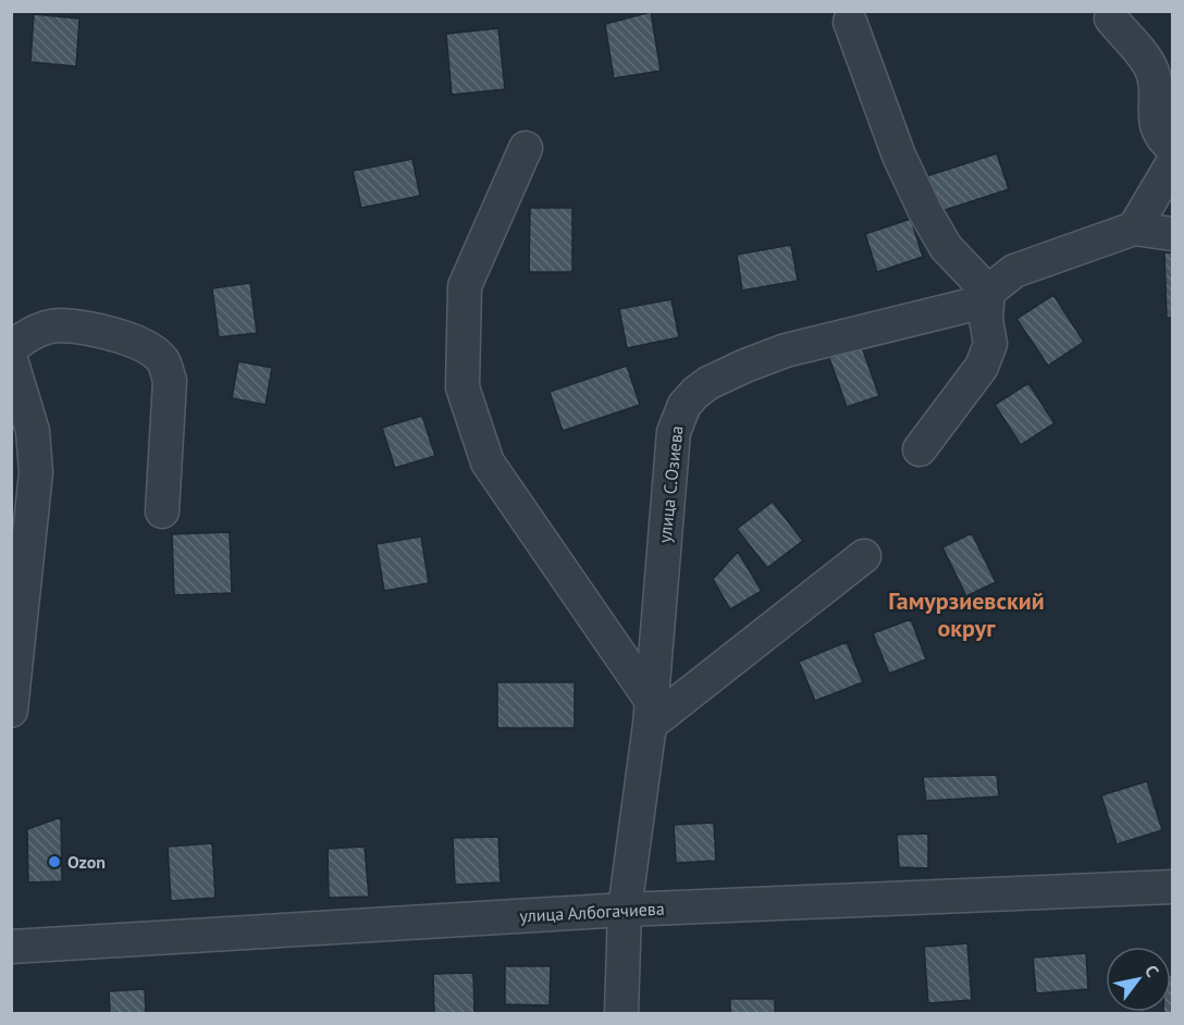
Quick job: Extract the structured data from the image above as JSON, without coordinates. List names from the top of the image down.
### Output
{
  "streets": {
    "street": ["улица С.Озиева", "улица Албогачиева"]
  },
  "crossings": [
    ["улица С.Озиева", "улица Албогачиева"]
  ],
  "districts": ["Гамурзиевский округ"],
  "places": ["Ozon"],
  "north": "top right"
}
